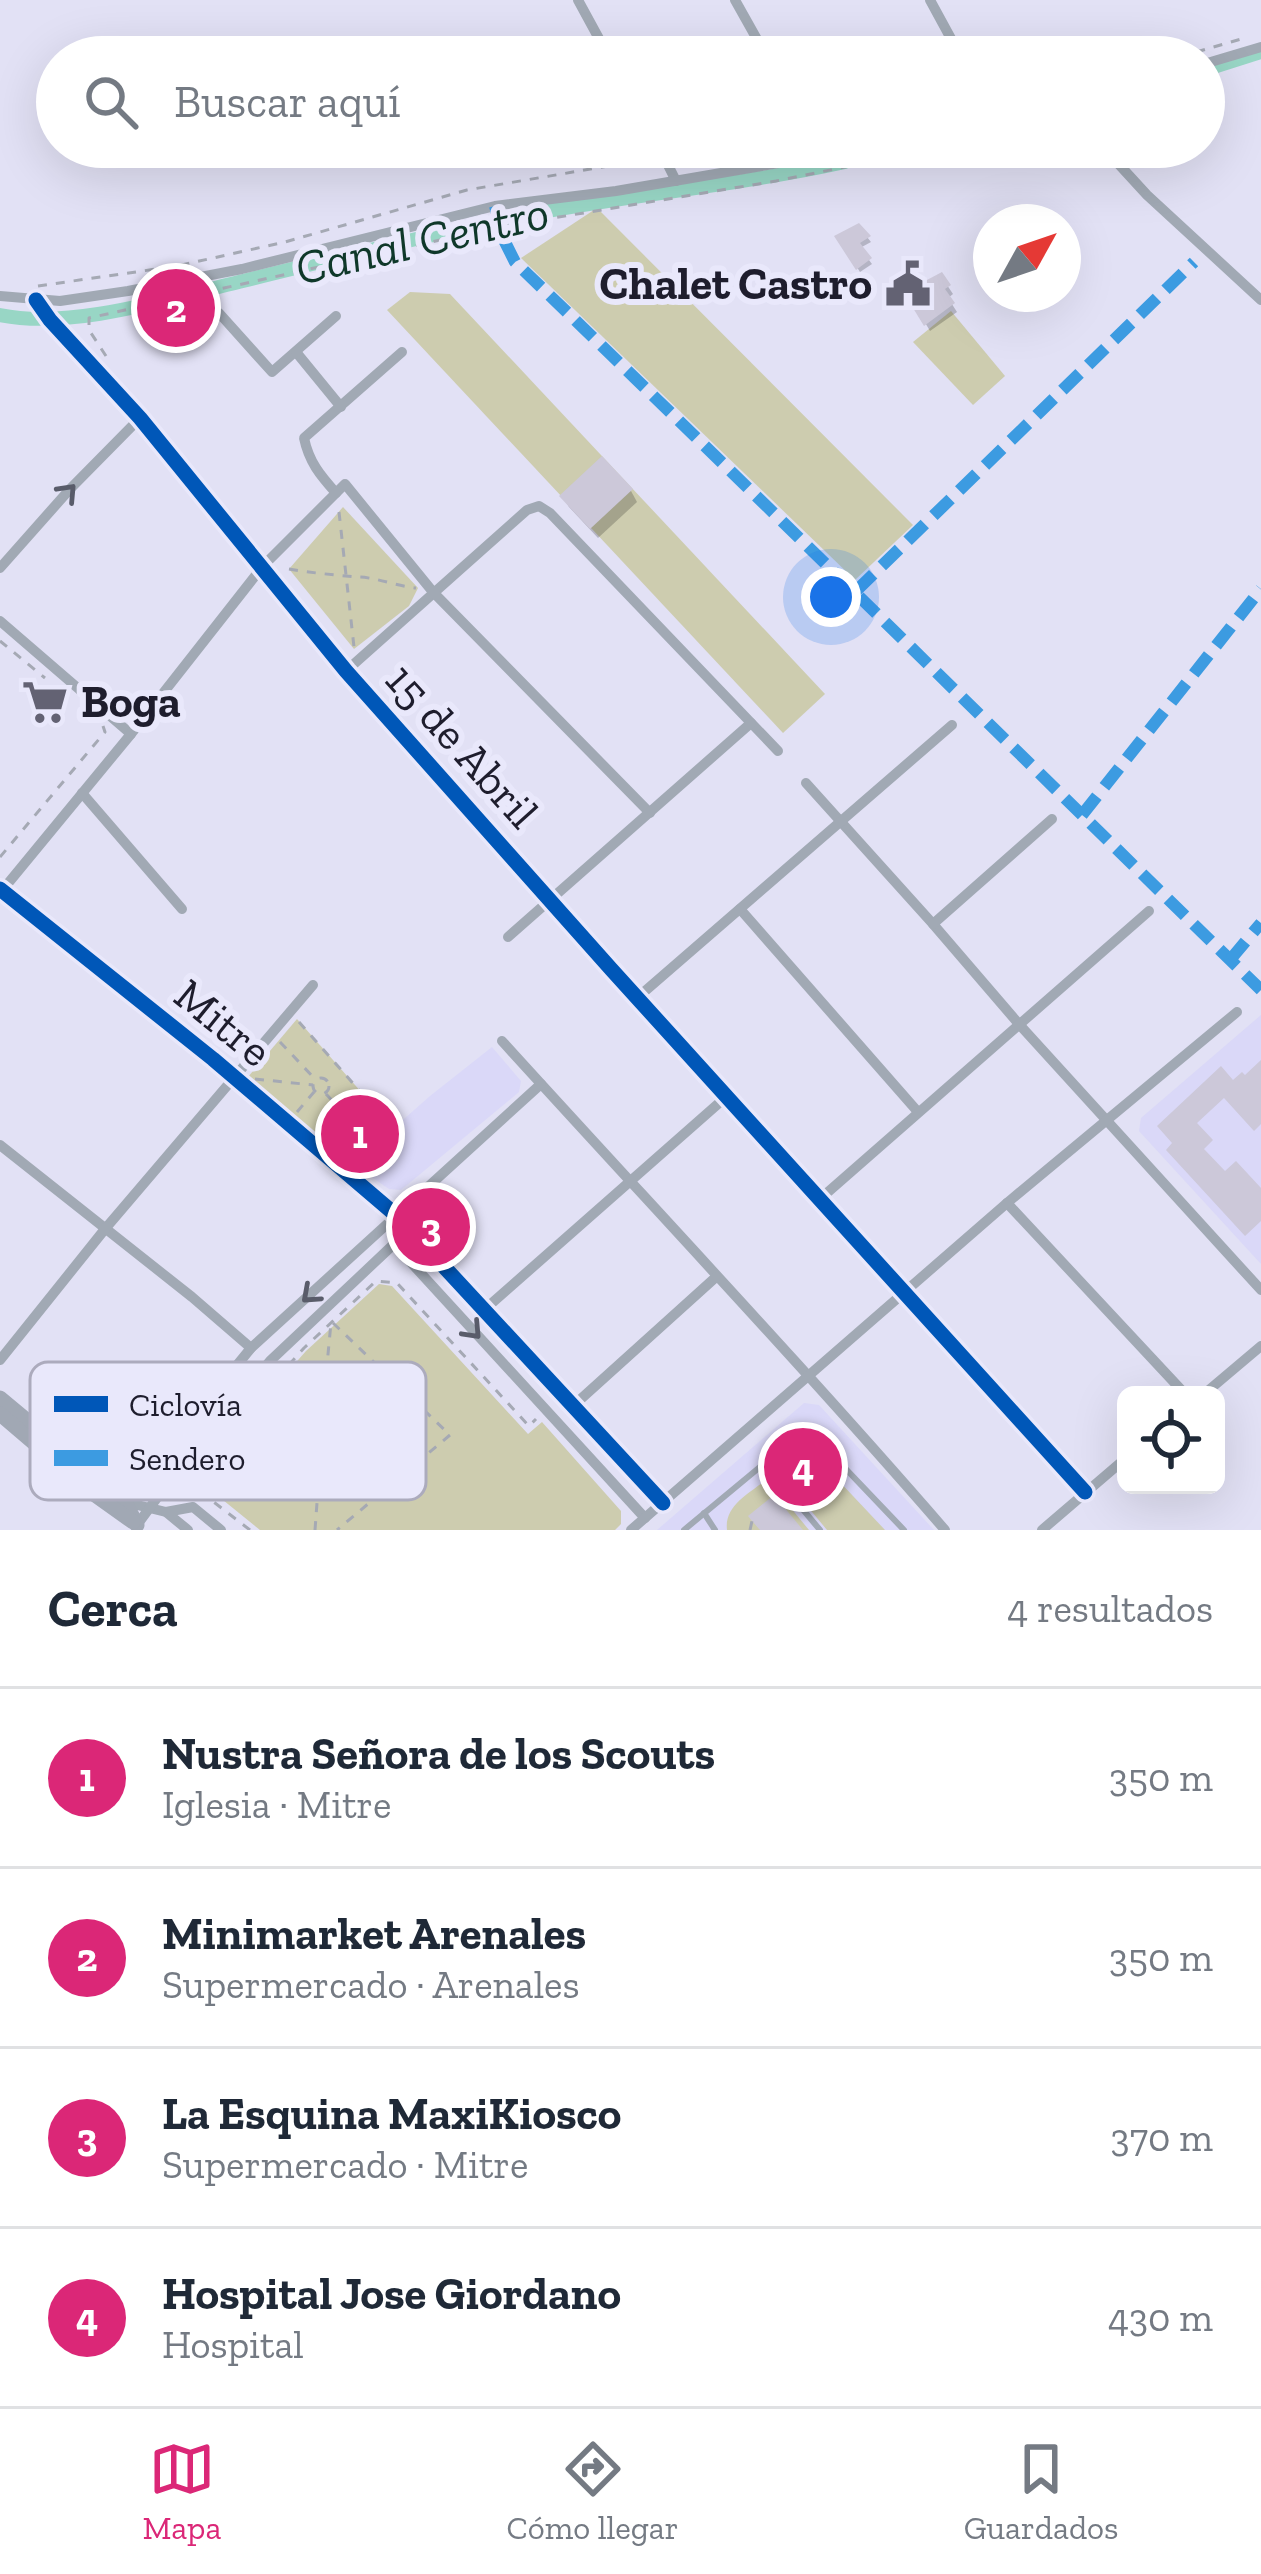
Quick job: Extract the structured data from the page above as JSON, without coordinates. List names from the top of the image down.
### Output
{
  "streets": {
    "street": ["15 de Abril", "Mitre"]
  },
  "water": ["Canal Centro"],
  "places": {
    "public building": ["Chalet Castro"],
    "supermarket": ["Boga"]
  },
  "legend": ["Ciclovía", "Sendero"],
  "north": "top right",
  "page": {
    "search": "Buscar aquí",
    "pins": [
      "2",
      "1",
      "3",
      "4"
    ],
    "heading": ["Cerca", "4 resultados"],
    "list": [
      {
        "mark": "1",
        "name": "Nustra Señora de los Scouts",
        "note": "Iglesia · Mitre",
        "value": "350 m"
      },
      {
        "mark": "2",
        "name": "Minimarket Arenales",
        "note": "Supermercado · Arenales",
        "value": "350 m"
      },
      {
        "mark": "3",
        "name": "La Esquina MaxiKiosco",
        "note": "Supermercado · Mitre",
        "value": "370 m"
      },
      {
        "mark": "4",
        "name": "Hospital Jose Giordano",
        "note": "Hospital",
        "value": "430 m"
      }
    ],
    "nav": ["Mapa", "Cómo llegar", "Guardados"]
  }
}
